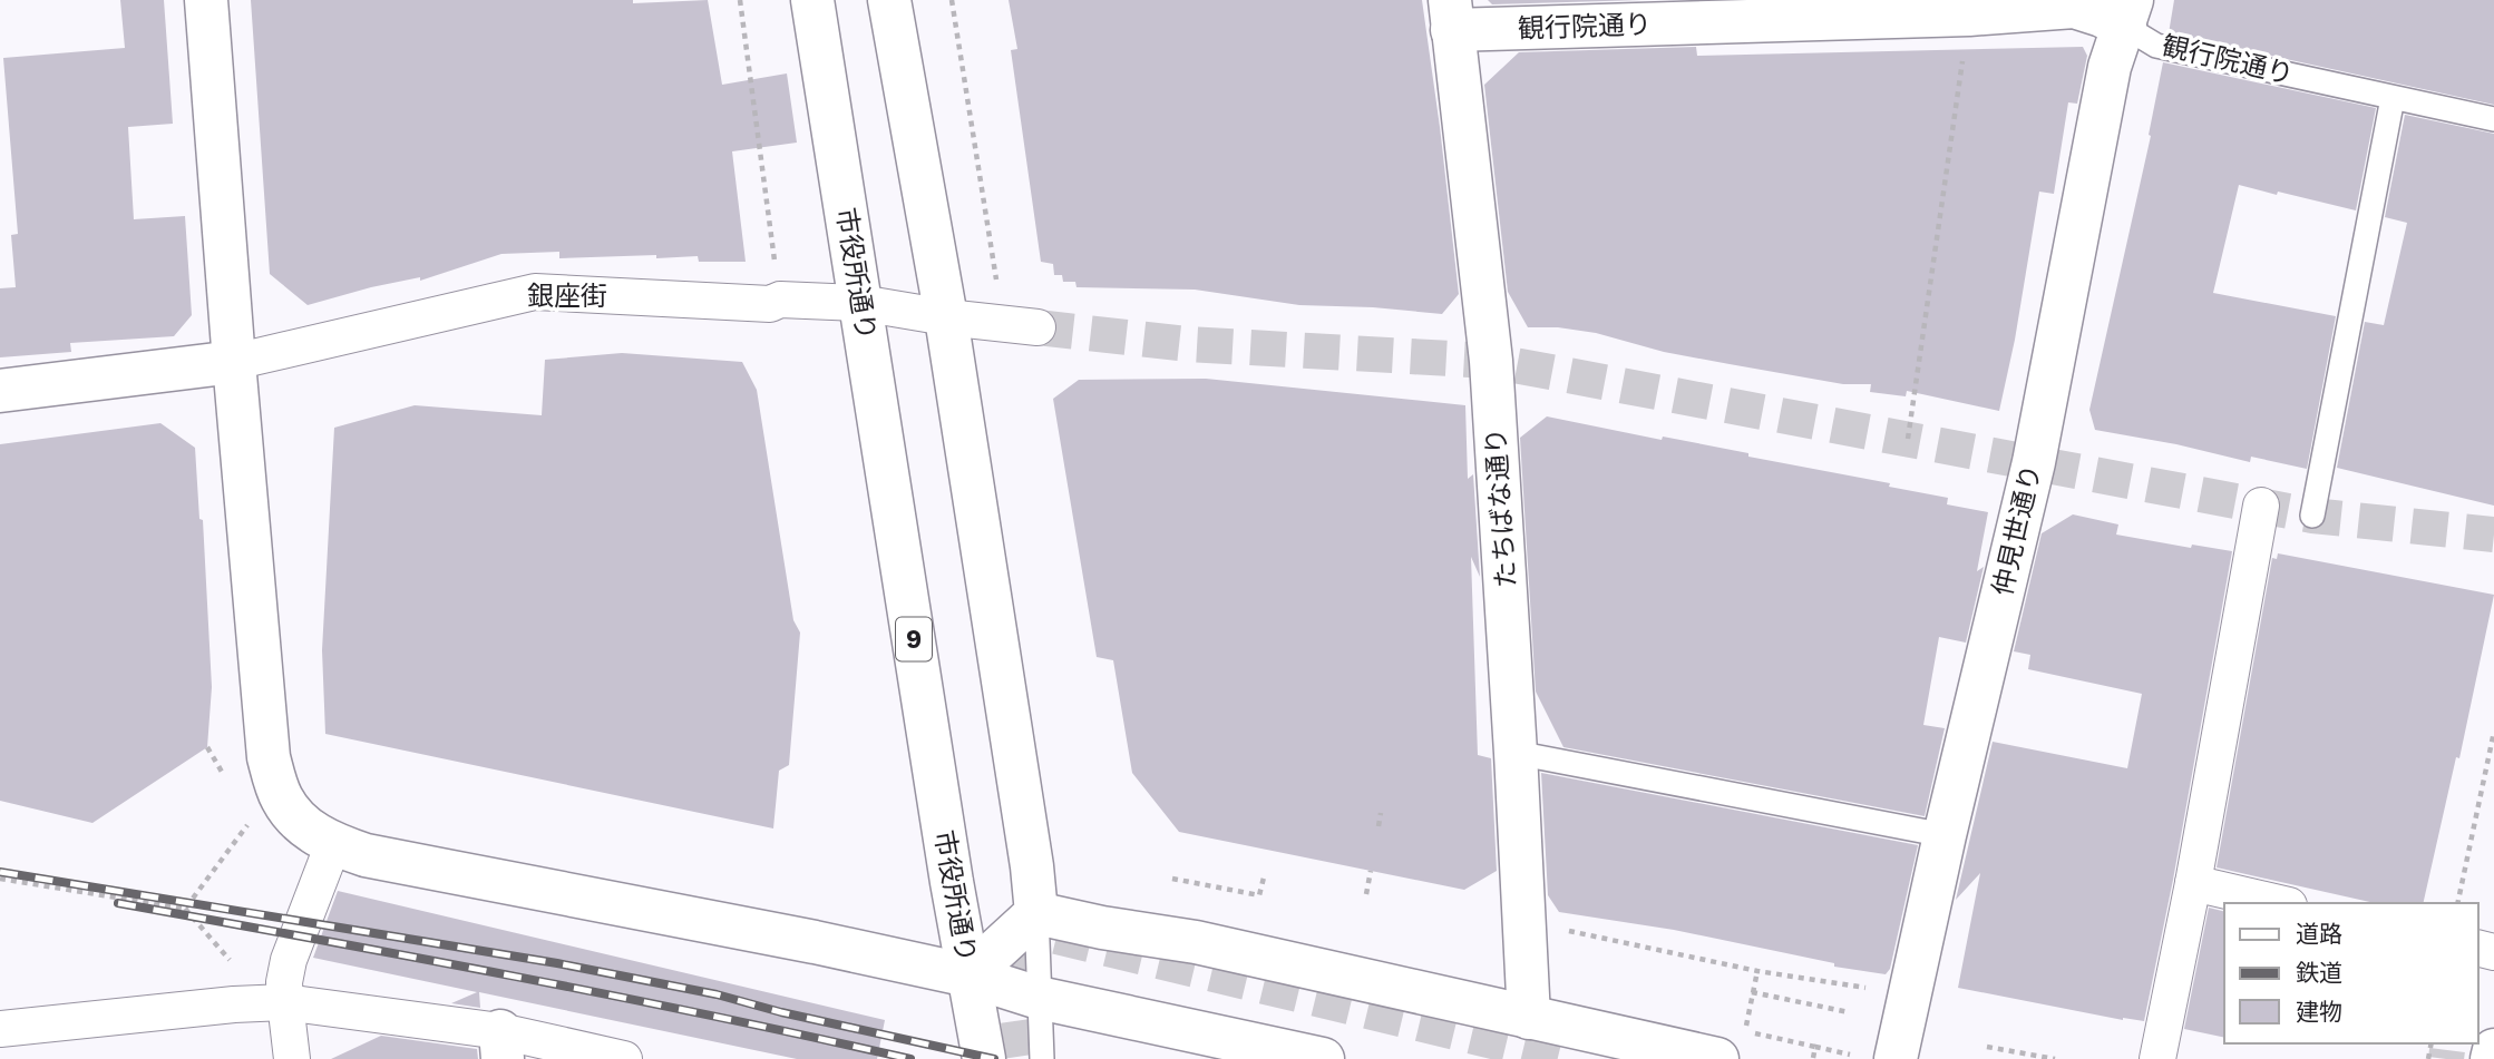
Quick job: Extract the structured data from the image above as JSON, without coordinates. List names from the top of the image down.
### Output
{
  "streets": {
    "street": [
      "観行院通り",
      "市役所通り",
      "銀座街",
      "たちばな通り",
      "仲見世通り",
      "9"
    ]
  },
  "crossings": [
    ["観行院通り", "たちばな通り"],
    ["観行院通り", "仲見世通り"],
    ["市役所通り", "銀座街"],
    ["市役所通り", "9"]
  ],
  "legend": ["道路", "鉄道", "建物"]
}
